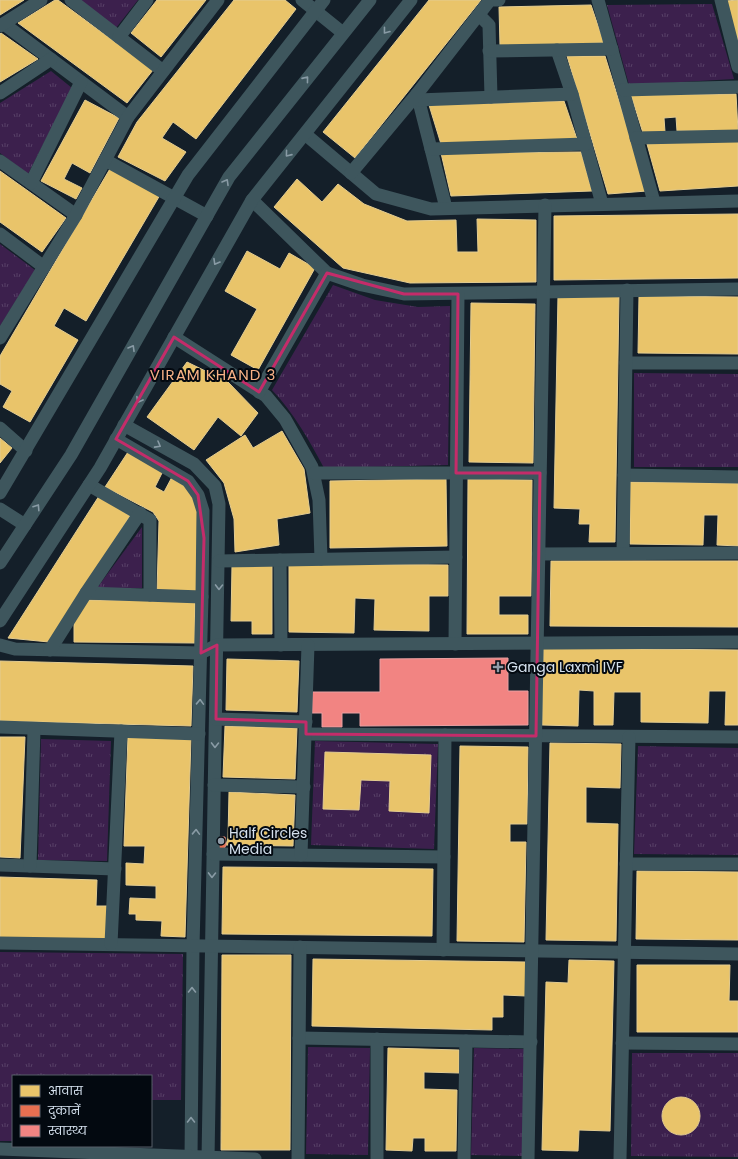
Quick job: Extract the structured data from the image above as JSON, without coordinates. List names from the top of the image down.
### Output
{
  "districts": ["VIRAM KHAND 3"],
  "places": {
    "health": ["Ganga Laxmi IVF"],
    "other": ["Half Circles Media"]
  },
  "legend": ["आवास", "दुकानें", "स्वास्थ्य"]
}
